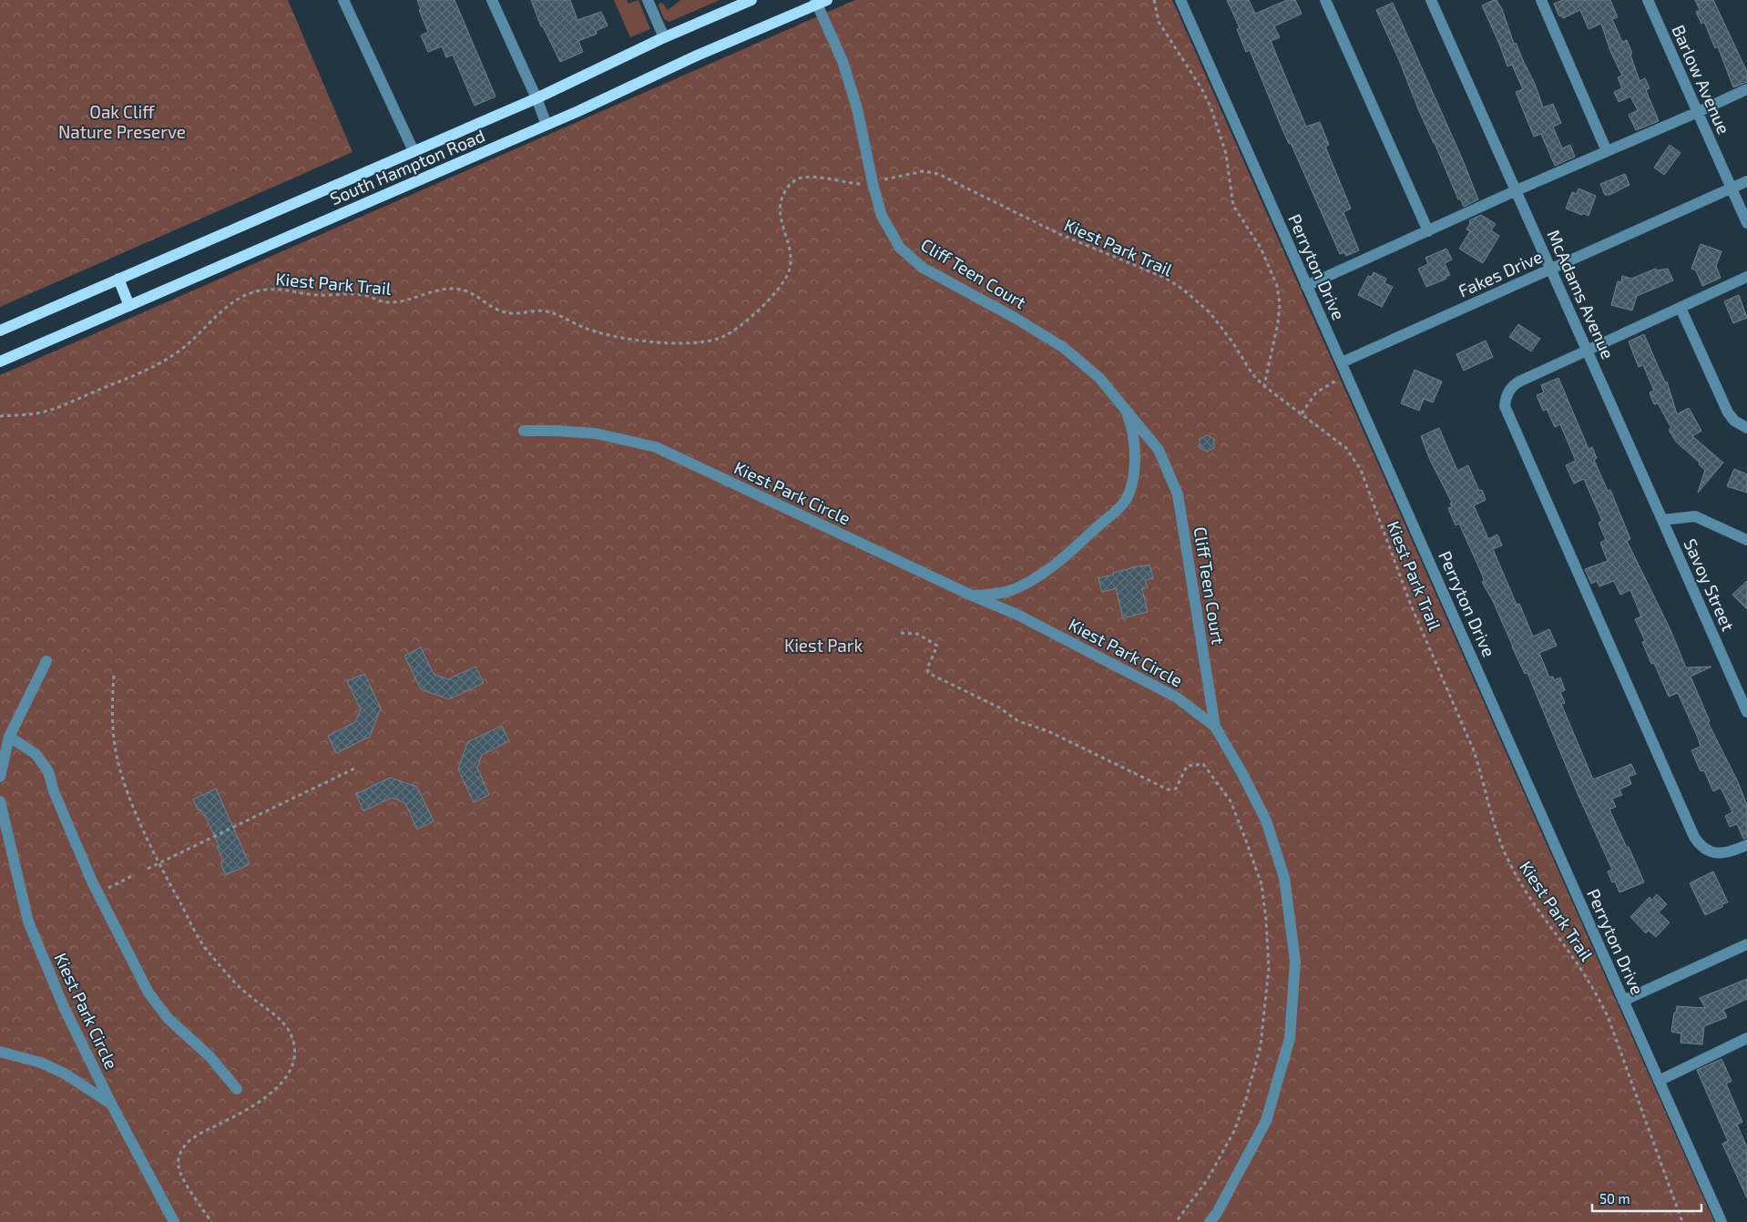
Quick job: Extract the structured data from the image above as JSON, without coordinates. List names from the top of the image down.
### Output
{
  "streets": {
    "main road": ["South Hampton Road"],
    "street": [
      "Barlow Avenue",
      "Perryton Drive",
      "Cliff Teen Court",
      "Fakes Drive",
      "McAdams Avenue",
      "Kiest Park Circle",
      "Savoy Street"
    ],
    "path": ["Kiest Park Trail"]
  },
  "crossings": [
    ["Barlow Avenue", "Fakes Drive"],
    ["South Hampton Road", "Cliff Teen Court"],
    ["Perryton Drive", "Fakes Drive"],
    ["Cliff Teen Court", "Kiest Park Circle"],
    ["Fakes Drive", "McAdams Avenue"],
    ["McAdams Avenue", "Savoy Street"]
  ],
  "parks": ["Oak Cliff Nature Preserve", "Kiest Park"],
  "scale_bar": "50 m"
}
